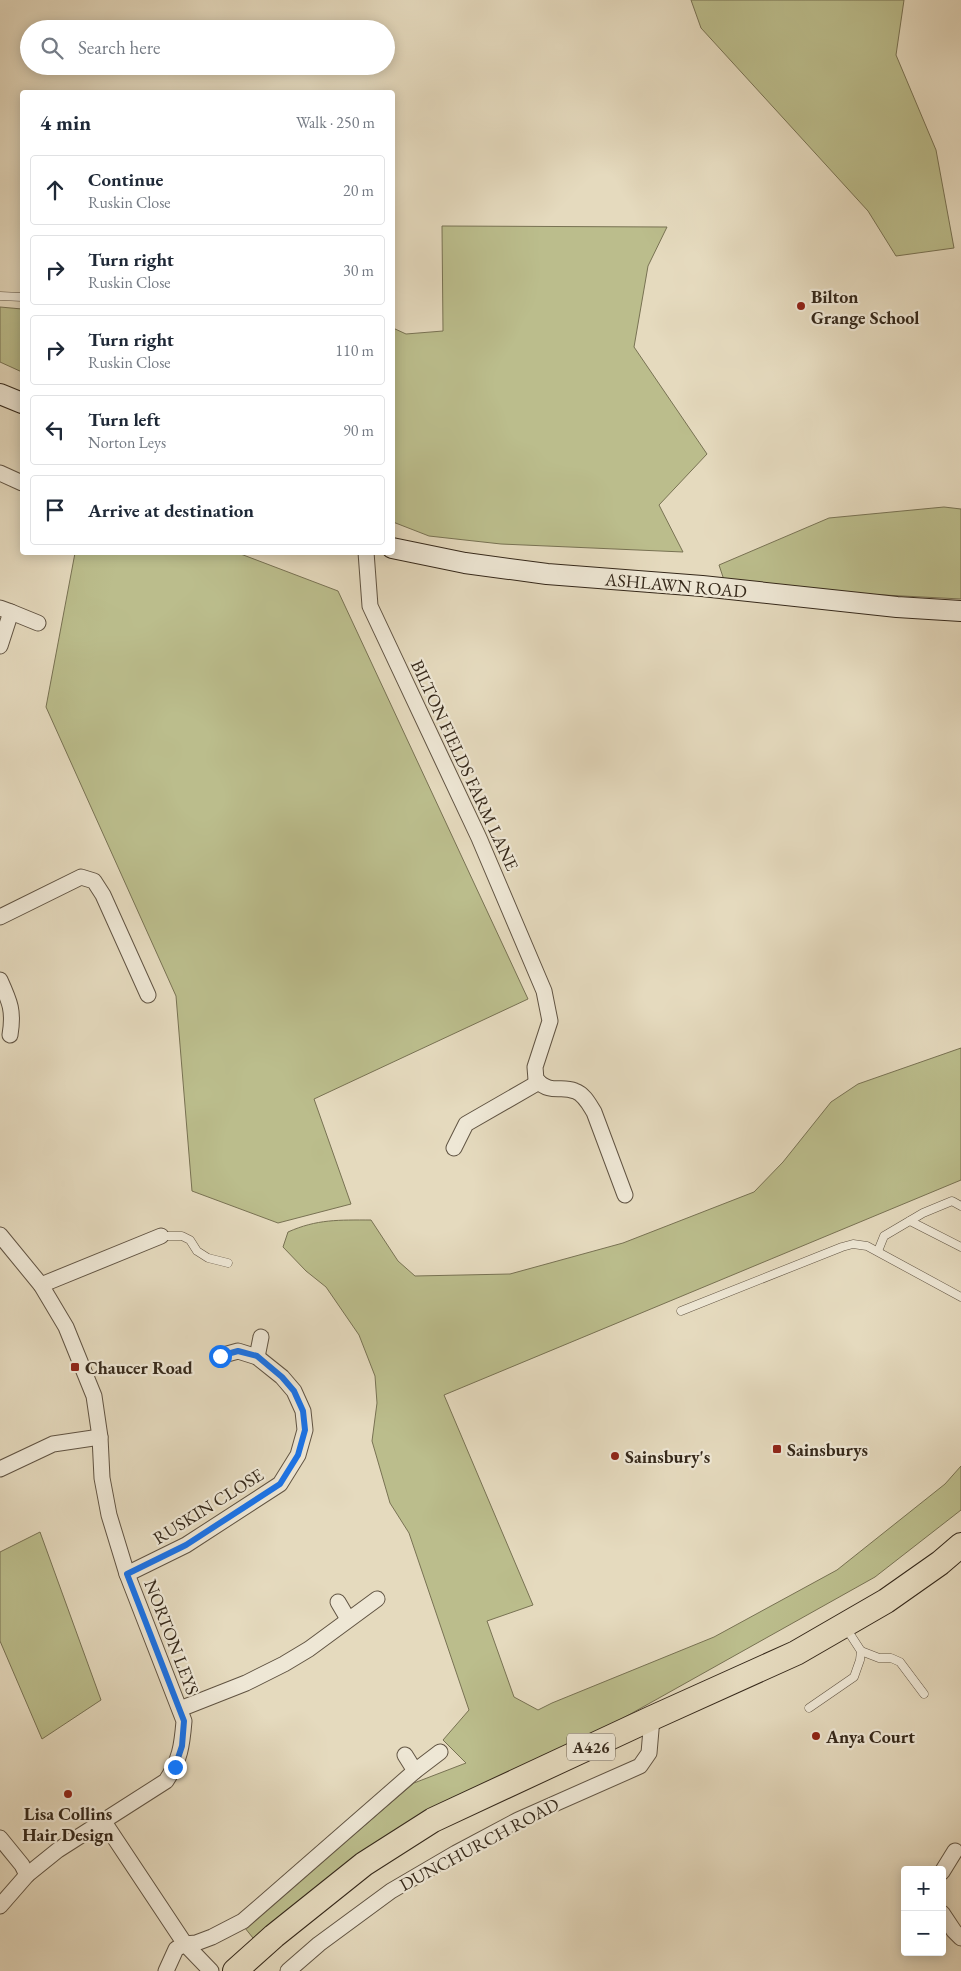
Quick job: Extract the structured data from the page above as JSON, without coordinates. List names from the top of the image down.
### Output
{
  "streets": {
    "highway": ["A426", "DUNCHURCH ROAD"],
    "main road": ["ASHLAWN ROAD"],
    "street": ["BILTON FIELDS FARM LANE", "RUSKIN CLOSE", "NORTON LEYS"]
  },
  "crossings": [
    ["RUSKIN CLOSE", "NORTON LEYS"]
  ],
  "places": {
    "other": [
      "Bilton Grange School",
      "Sainsbury's",
      "Anya Court",
      "Lisa Collins Hair Design"
    ],
    "transit": ["Chaucer Road", "Sainsburys"]
  },
  "page": {
    "search": "Search here",
    "heading": ["4 min", "Walk · 250 m"],
    "list": [
      ["Continue", "Ruskin Close", "20 m"],
      ["Turn right", "Ruskin Close", "30 m"],
      ["Turn right", "Ruskin Close", "110 m"],
      ["Turn left", "Norton Leys", "90 m"],
      "Arrive at destination"
    ],
    "map_buttons": ["+", "−"]
  }
}
